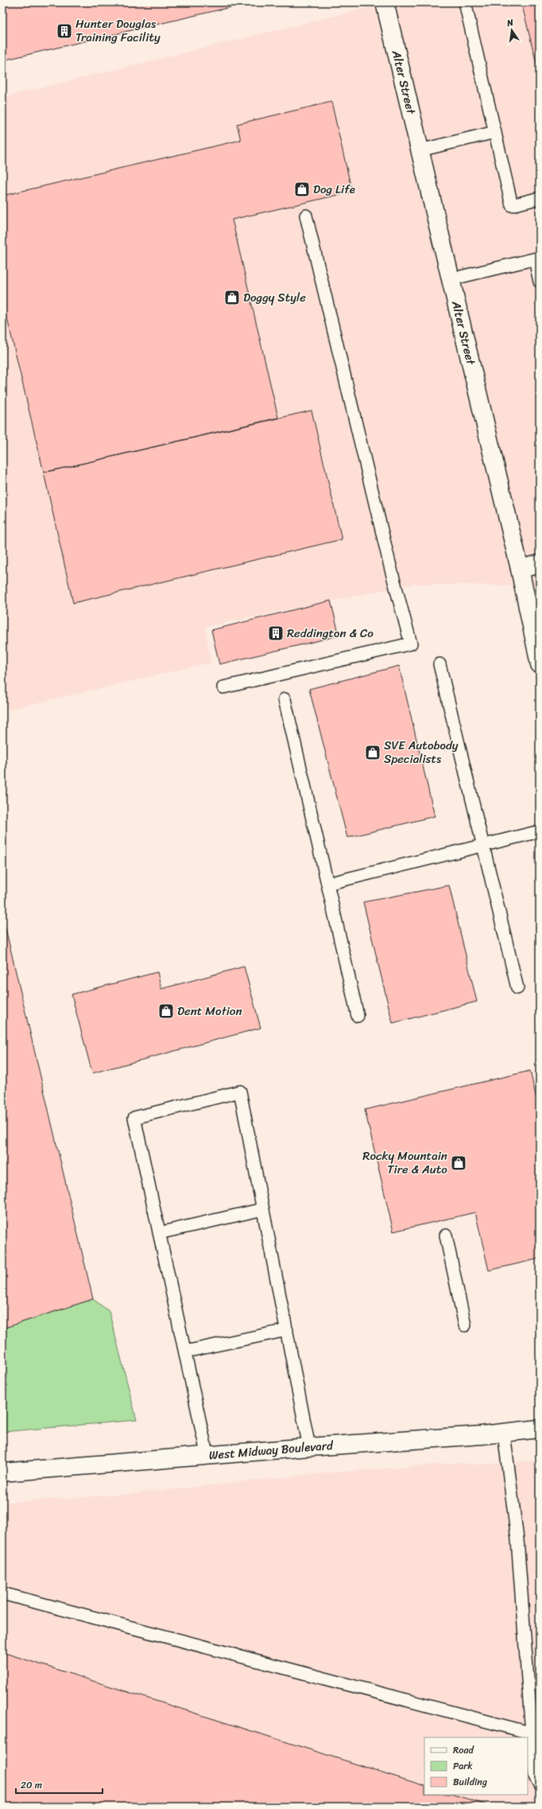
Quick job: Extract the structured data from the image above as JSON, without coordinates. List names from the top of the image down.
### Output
{
  "streets": {
    "street": ["Alter Street", "West Midway Boulevard"]
  },
  "places": {
    "building": ["Hunter Douglas Training Facility", "Reddington & Co"],
    "shop": [
      "Dog Life",
      "Doggy Style",
      "SVE Autobody Specialists",
      "Dent Motion",
      "Rocky Mountain Tire & Auto"
    ]
  },
  "legend": ["Road", "Park", "Building"],
  "scale_bar": "20 m",
  "north": "top"
}
